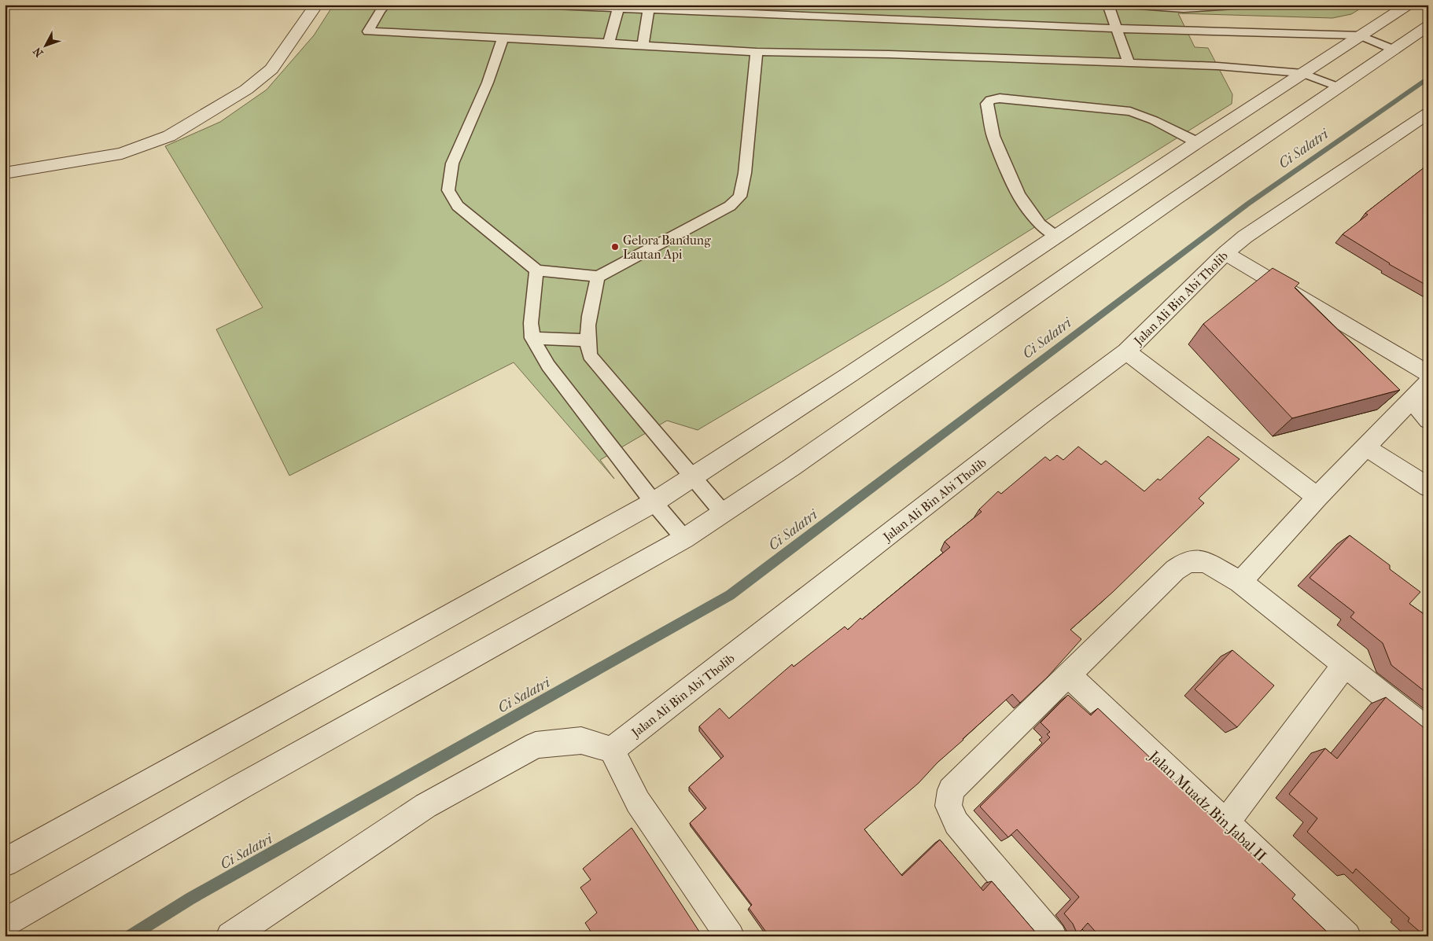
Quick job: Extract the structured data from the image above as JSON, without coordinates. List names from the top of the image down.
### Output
{
  "streets": {
    "street": ["Jalan Ali Bin Abi Tholib", "Jalan Muadz Bin Jabal II"]
  },
  "water": ["Ci Salatri"],
  "places": ["Gelora Bandung Lautan Api"],
  "north": "bottom left"
}
